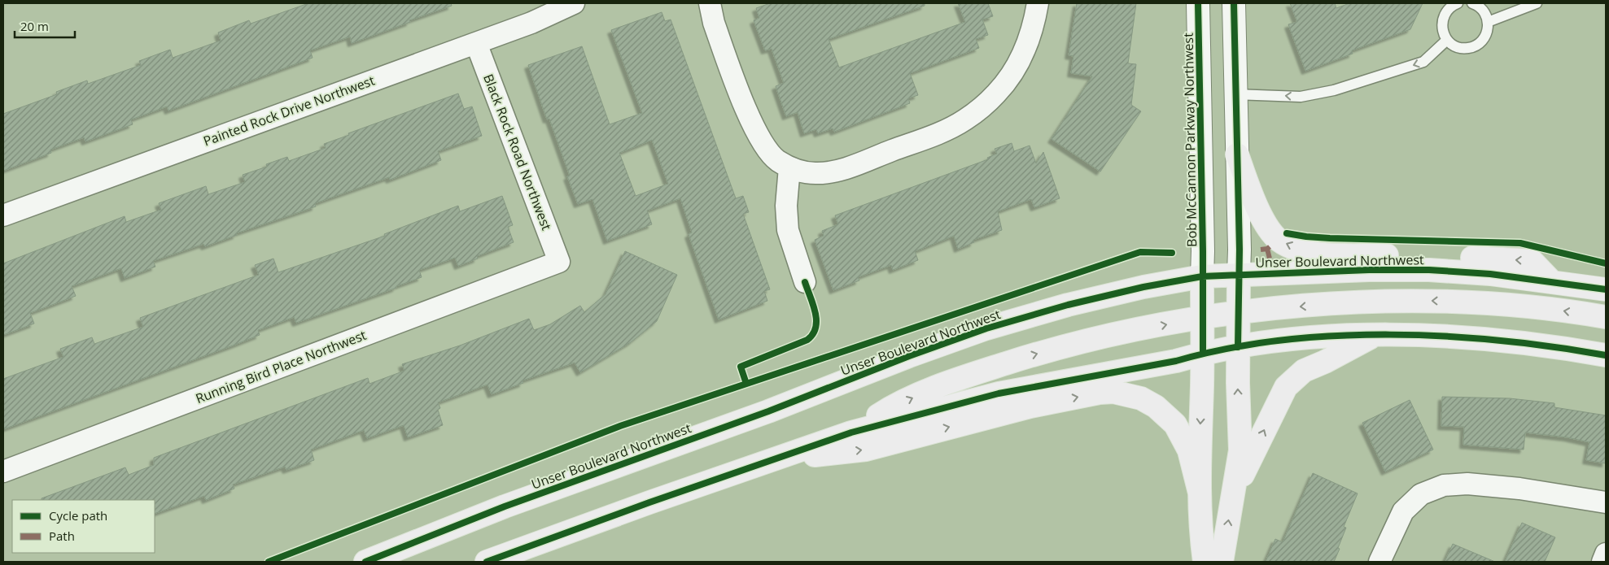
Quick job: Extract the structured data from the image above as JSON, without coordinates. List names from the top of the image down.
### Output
{
  "streets": {
    "main road": ["Unser Boulevard Northwest"],
    "street": [
      "Painted Rock Drive Northwest",
      "Bob McCannon Parkway Northwest",
      "Black Rock Road Northwest",
      "Running Bird Place Northwest"
    ]
  },
  "crossings": [
    ["Painted Rock Drive Northwest", "Black Rock Road Northwest"],
    ["Bob McCannon Parkway Northwest", "Unser Boulevard Northwest"],
    ["Black Rock Road Northwest", "Running Bird Place Northwest"]
  ],
  "legend": ["Cycle path", "Path"],
  "scale_bar": "20 m"
}
